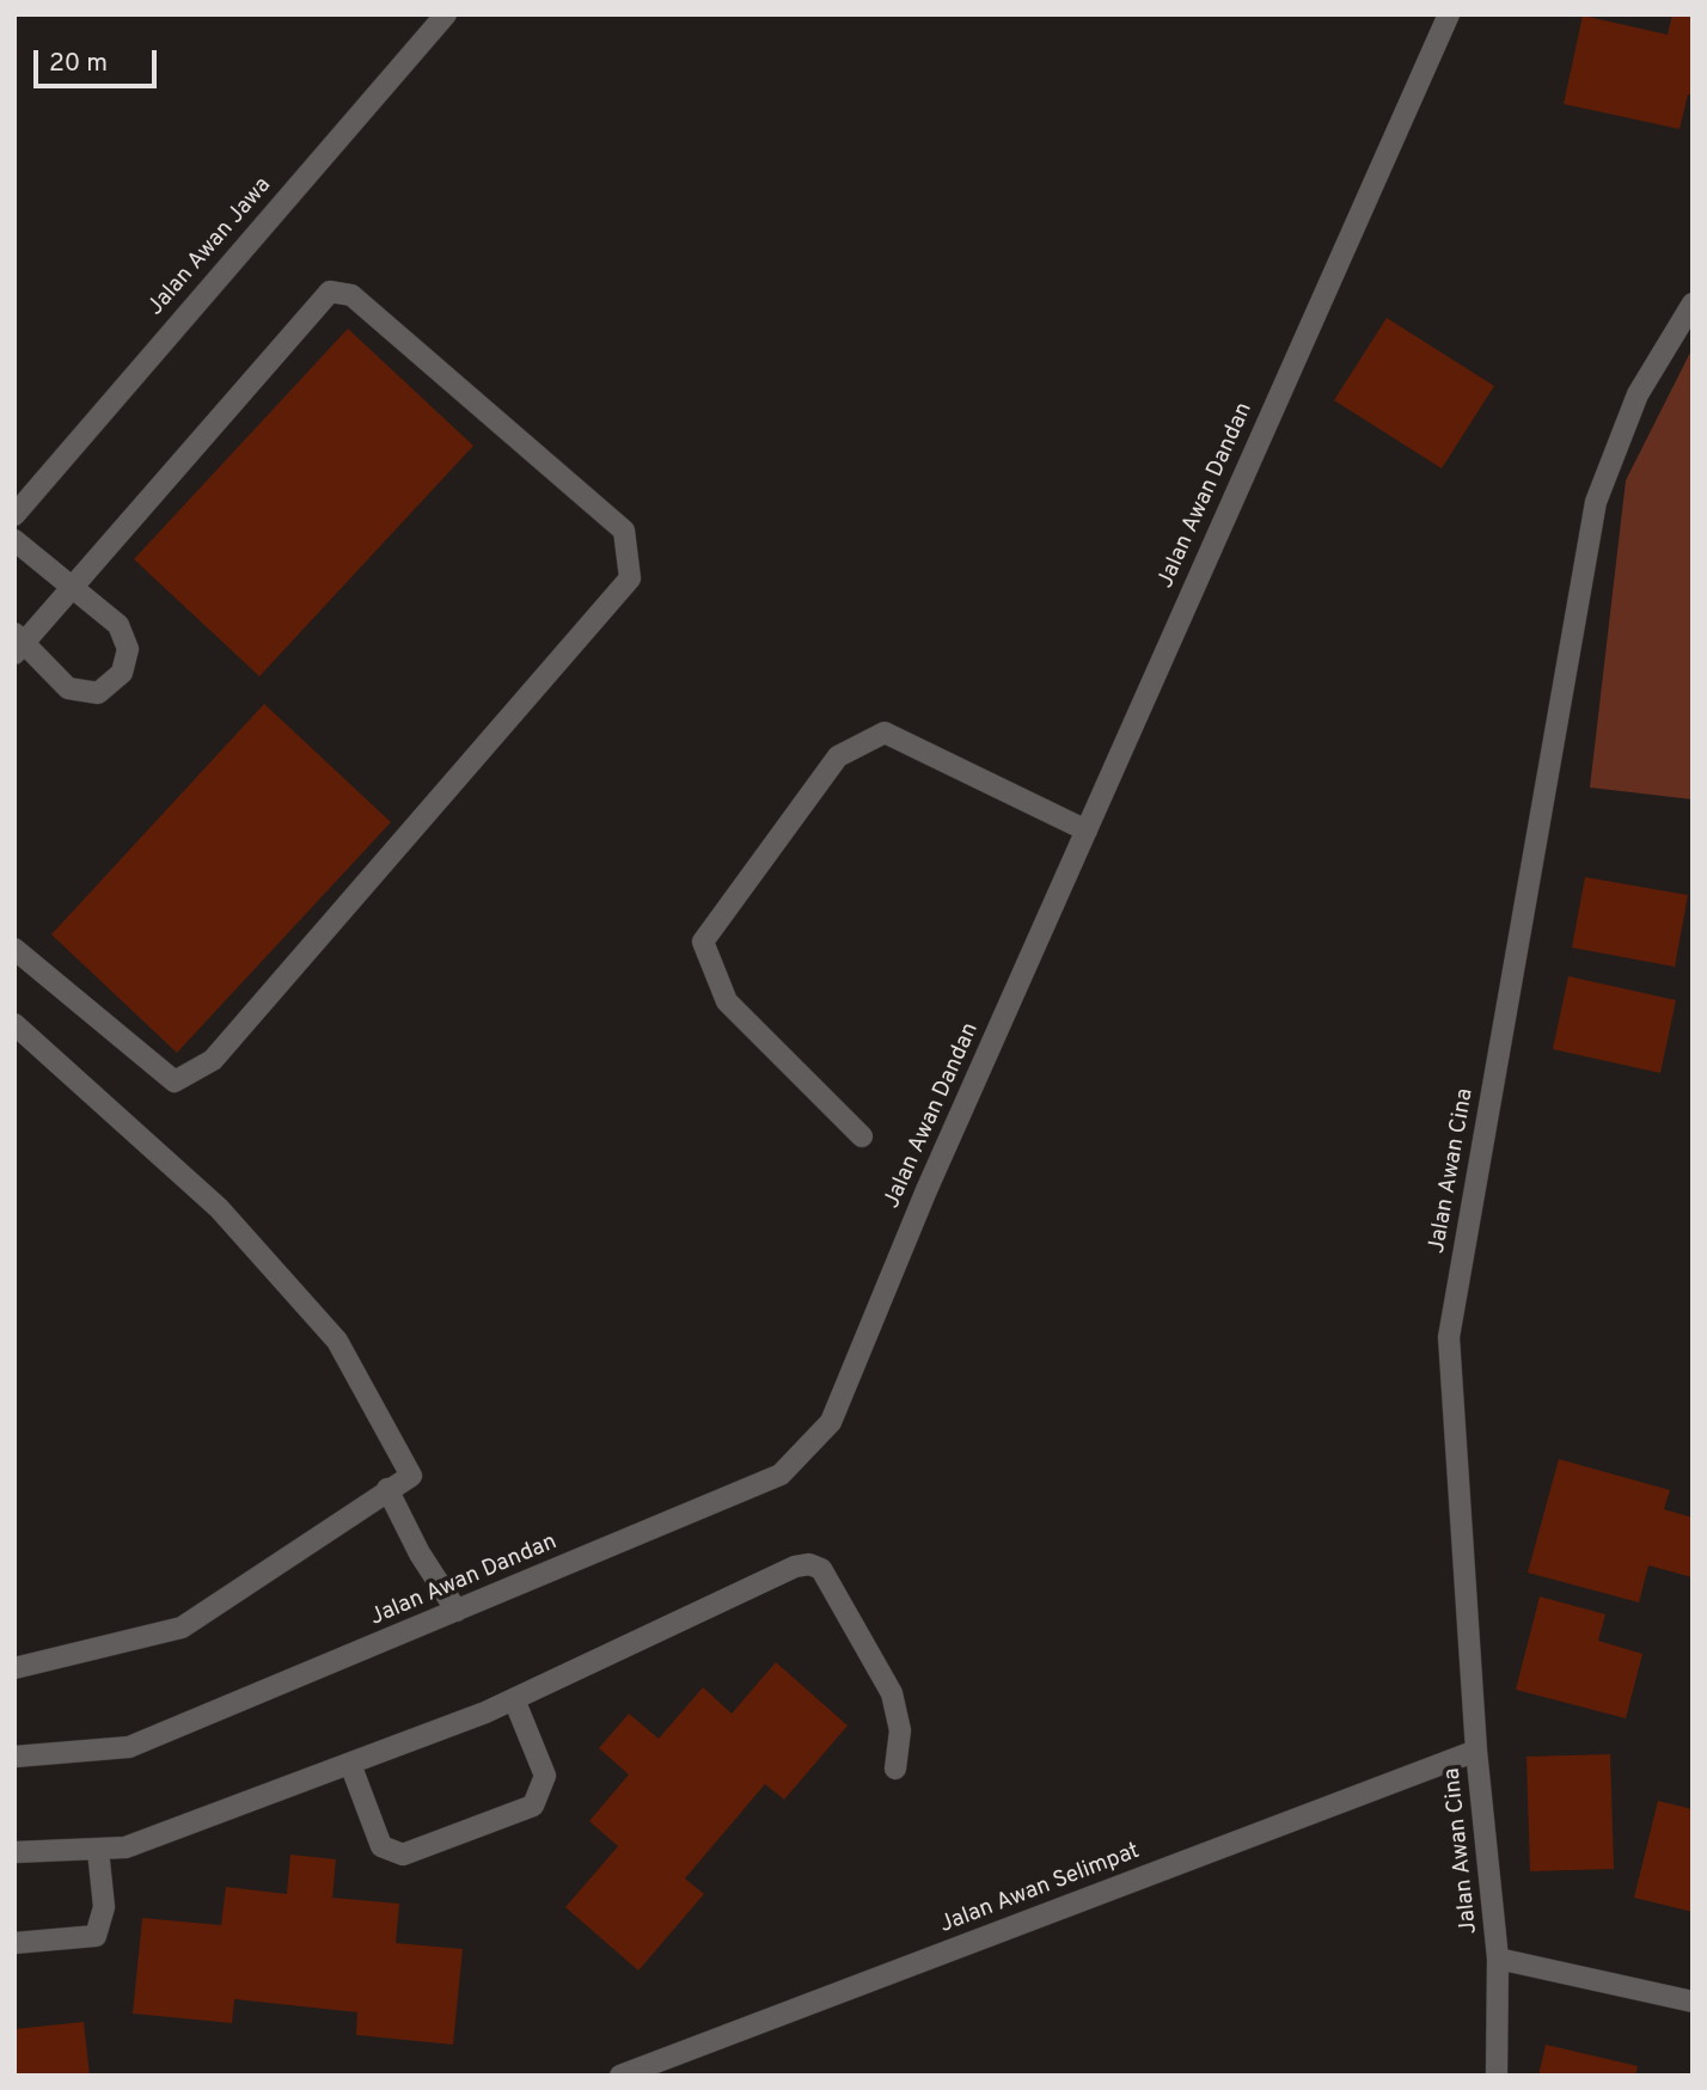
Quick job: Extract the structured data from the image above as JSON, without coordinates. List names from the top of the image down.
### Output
{
  "streets": {
    "street": [
      "Jalan Awan Jawa",
      "Jalan Awan Dandan",
      "Jalan Awan Cina",
      "Jalan Awan Selimpat"
    ]
  },
  "crossings": [
    ["Jalan Awan Cina", "Jalan Awan Selimpat"]
  ],
  "scale_bar": "20 m"
}
